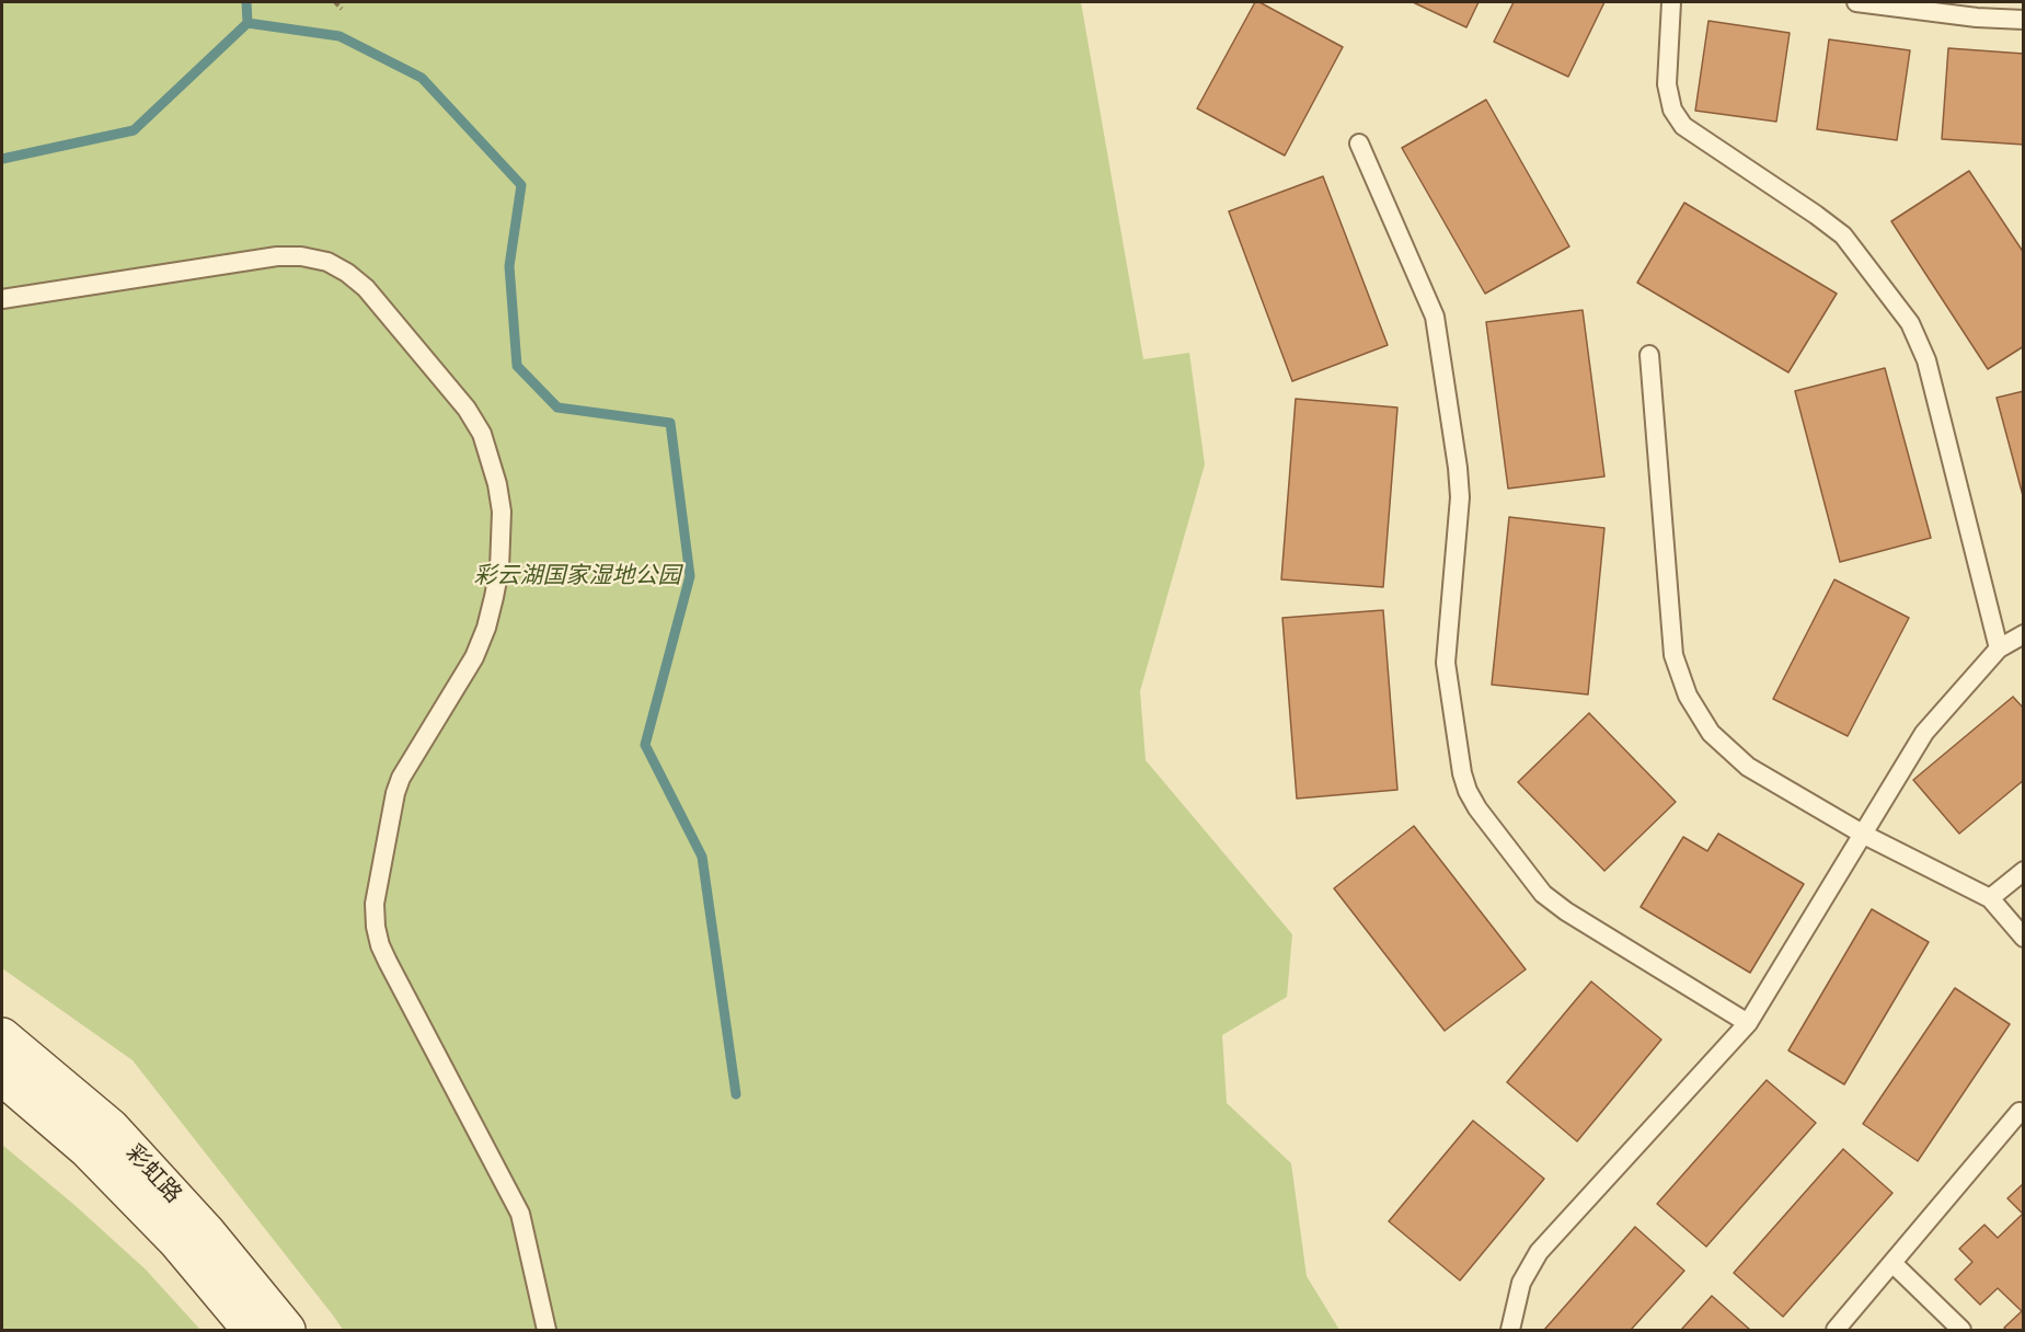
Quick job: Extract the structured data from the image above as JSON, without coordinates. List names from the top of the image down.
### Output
{
  "streets": {
    "main road": ["彩虹路"]
  },
  "parks": ["彩云湖国家湿地公园"]
}
